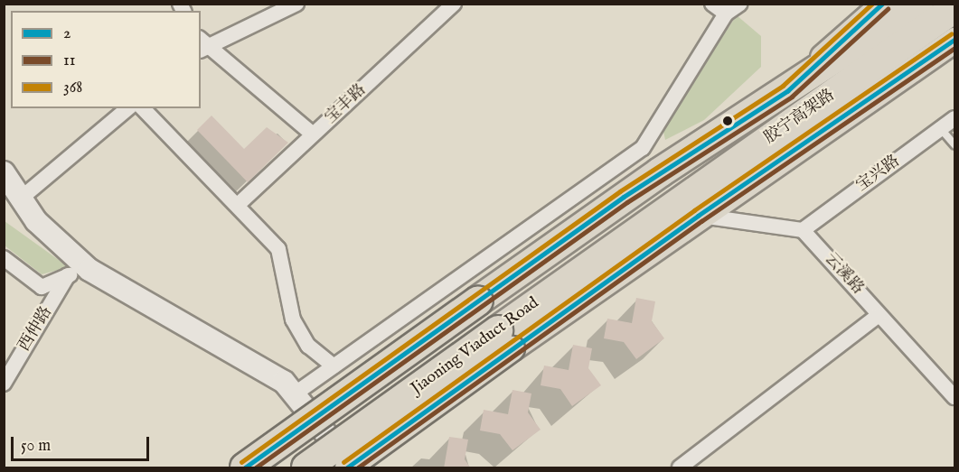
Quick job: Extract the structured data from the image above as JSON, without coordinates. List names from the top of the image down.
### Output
{
  "streets": {
    "highway": ["胶宁高架路", "Jiaoning Viaduct Road"],
    "street": [
      "宝丰路",
      "宝兴路",
      "云溪路",
      "西仲路"
    ]
  },
  "crossings": [
    ["宝兴路", "云溪路"]
  ],
  "lines": ["transit line 2", "transit line 368", "transit line 11"],
  "legend": ["2", "11", "368"],
  "scale_bar": "50 m"
}
